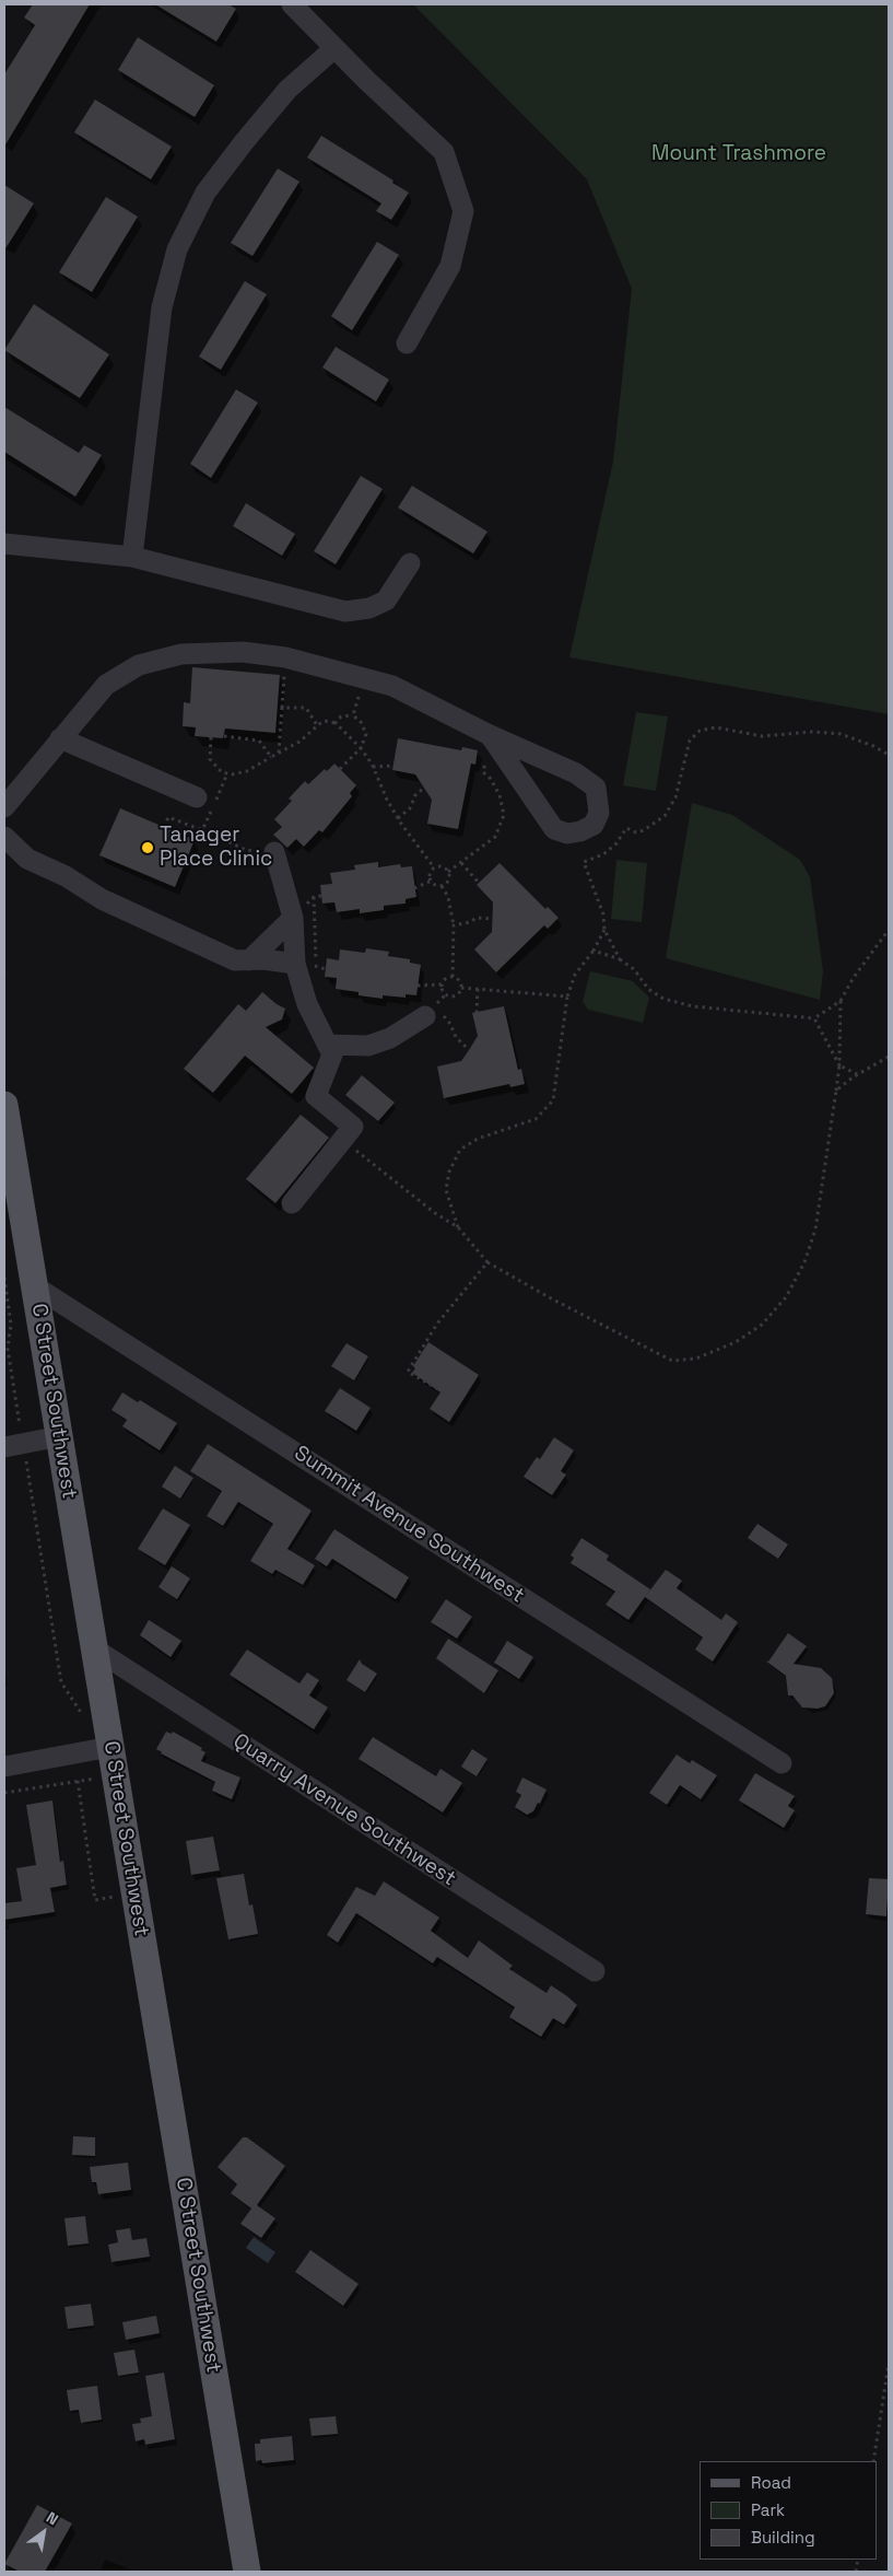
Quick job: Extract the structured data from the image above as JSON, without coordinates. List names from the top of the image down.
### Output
{
  "streets": {
    "main road": ["C Street Southwest"],
    "street": ["Summit Avenue Southwest", "Quarry Avenue Southwest"]
  },
  "crossings": [
    ["C Street Southwest", "Summit Avenue Southwest"],
    ["C Street Southwest", "Quarry Avenue Southwest"]
  ],
  "parks": ["Mount Trashmore"],
  "places": ["Tanager Place Clinic"],
  "legend": ["Road", "Park", "Building"],
  "north": "top right"
}
